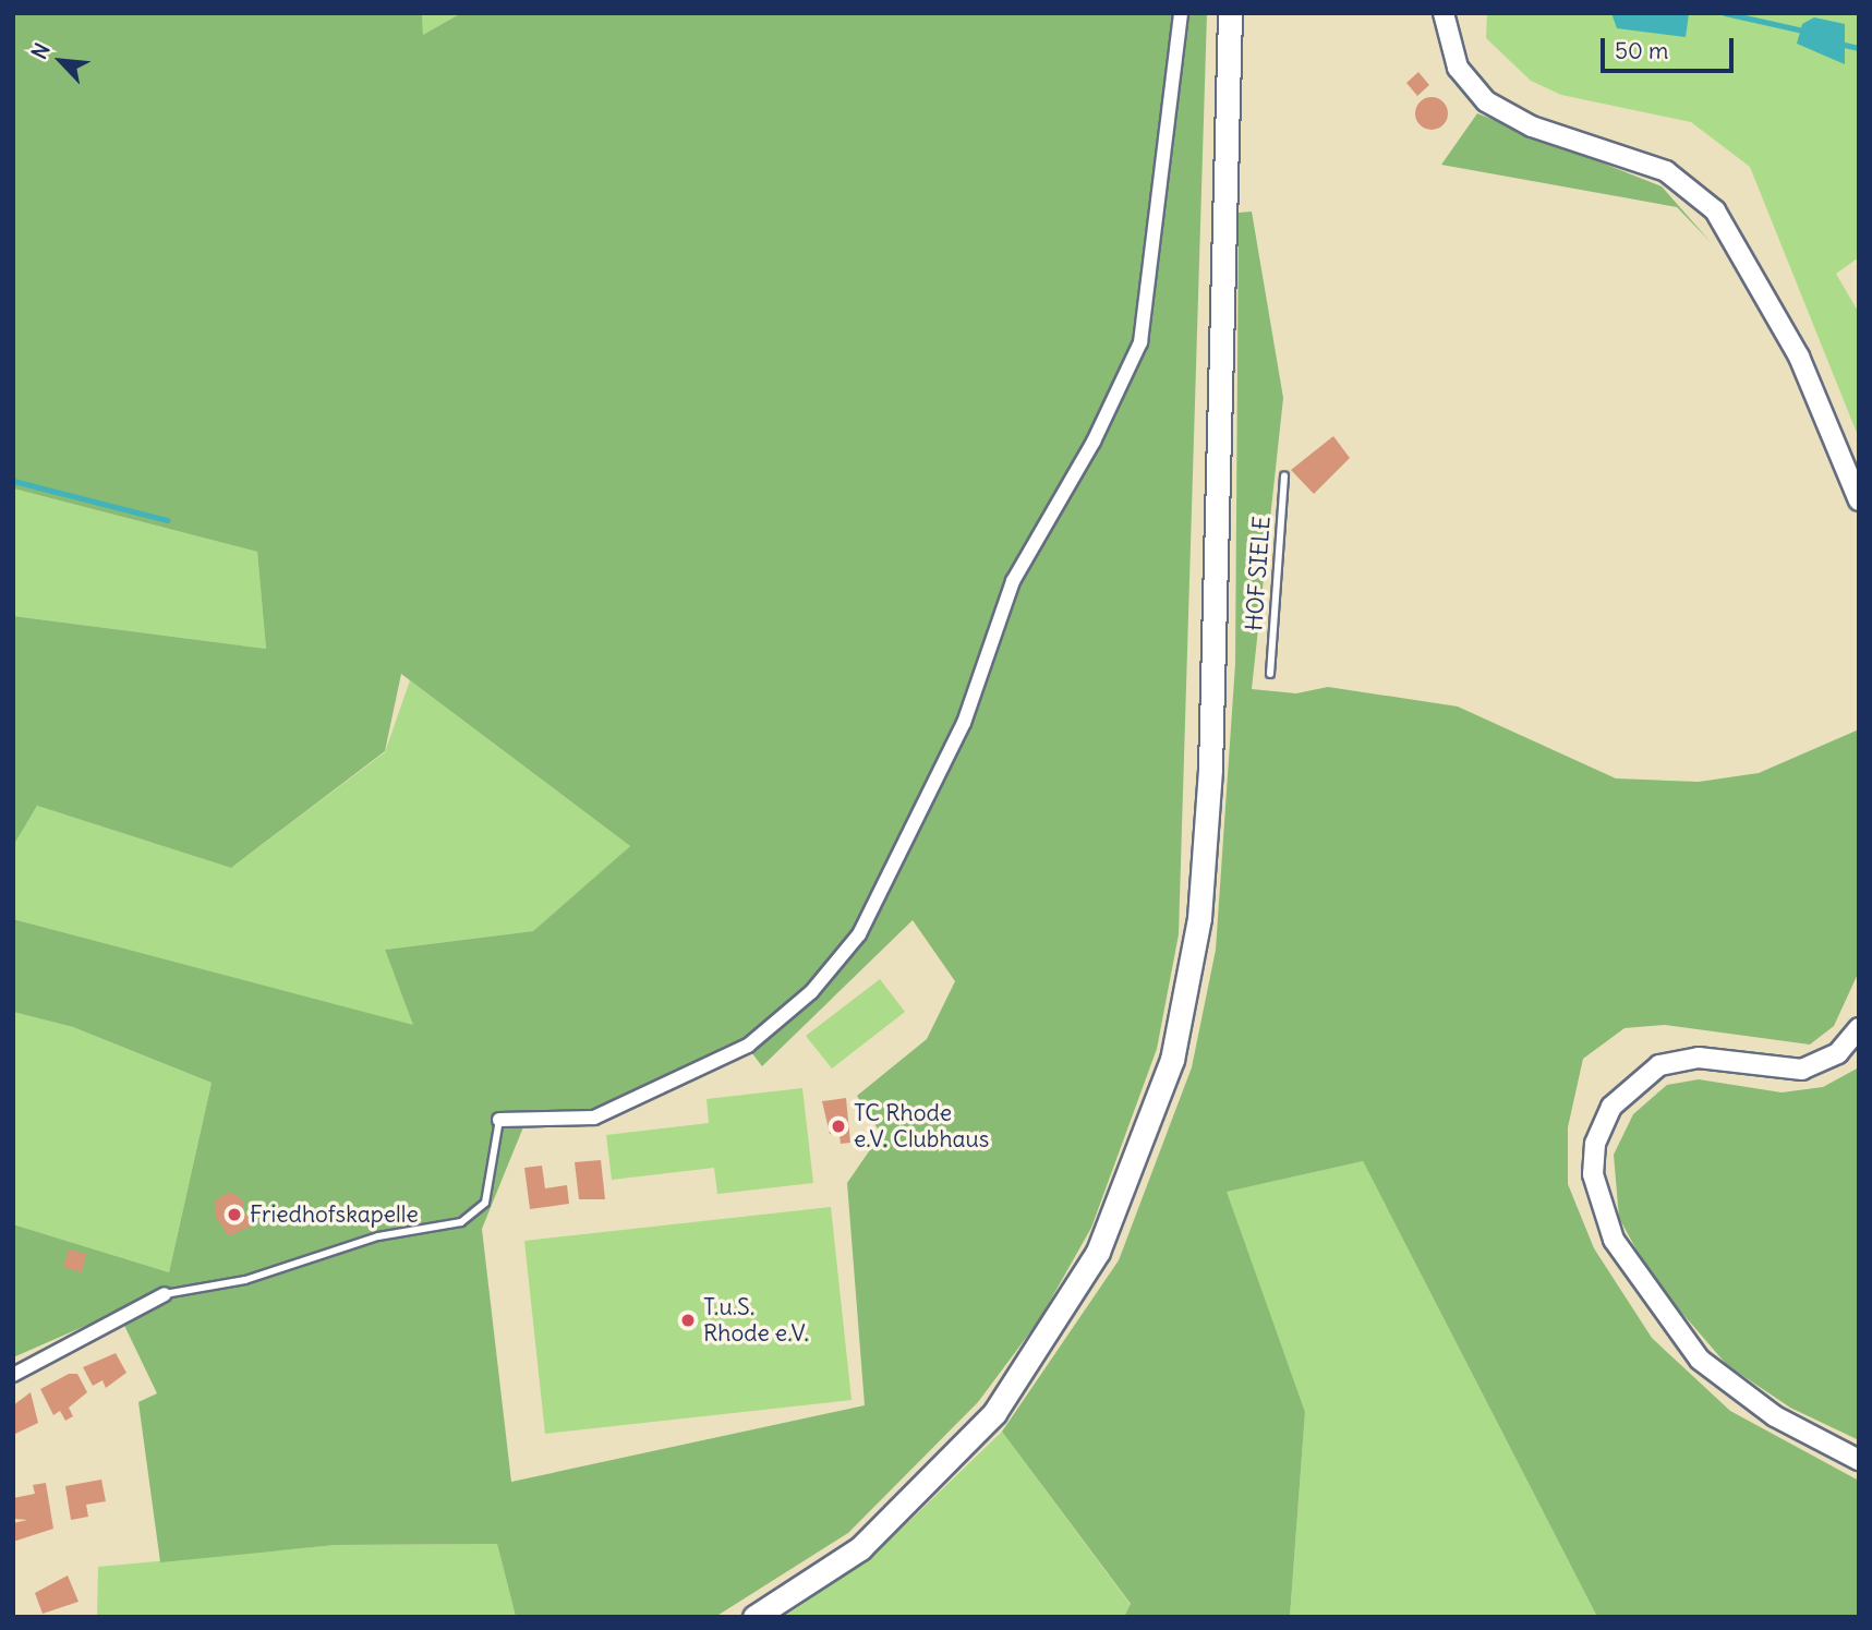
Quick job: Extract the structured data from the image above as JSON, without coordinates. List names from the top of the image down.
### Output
{
  "streets": {
    "lane": ["HOF SIELE"]
  },
  "places": ["TC Rhode e.V. Clubhaus", "Friedhofskapelle", "T.u.S. Rhode e.V."],
  "scale_bar": "50 m",
  "north": "top left"
}
